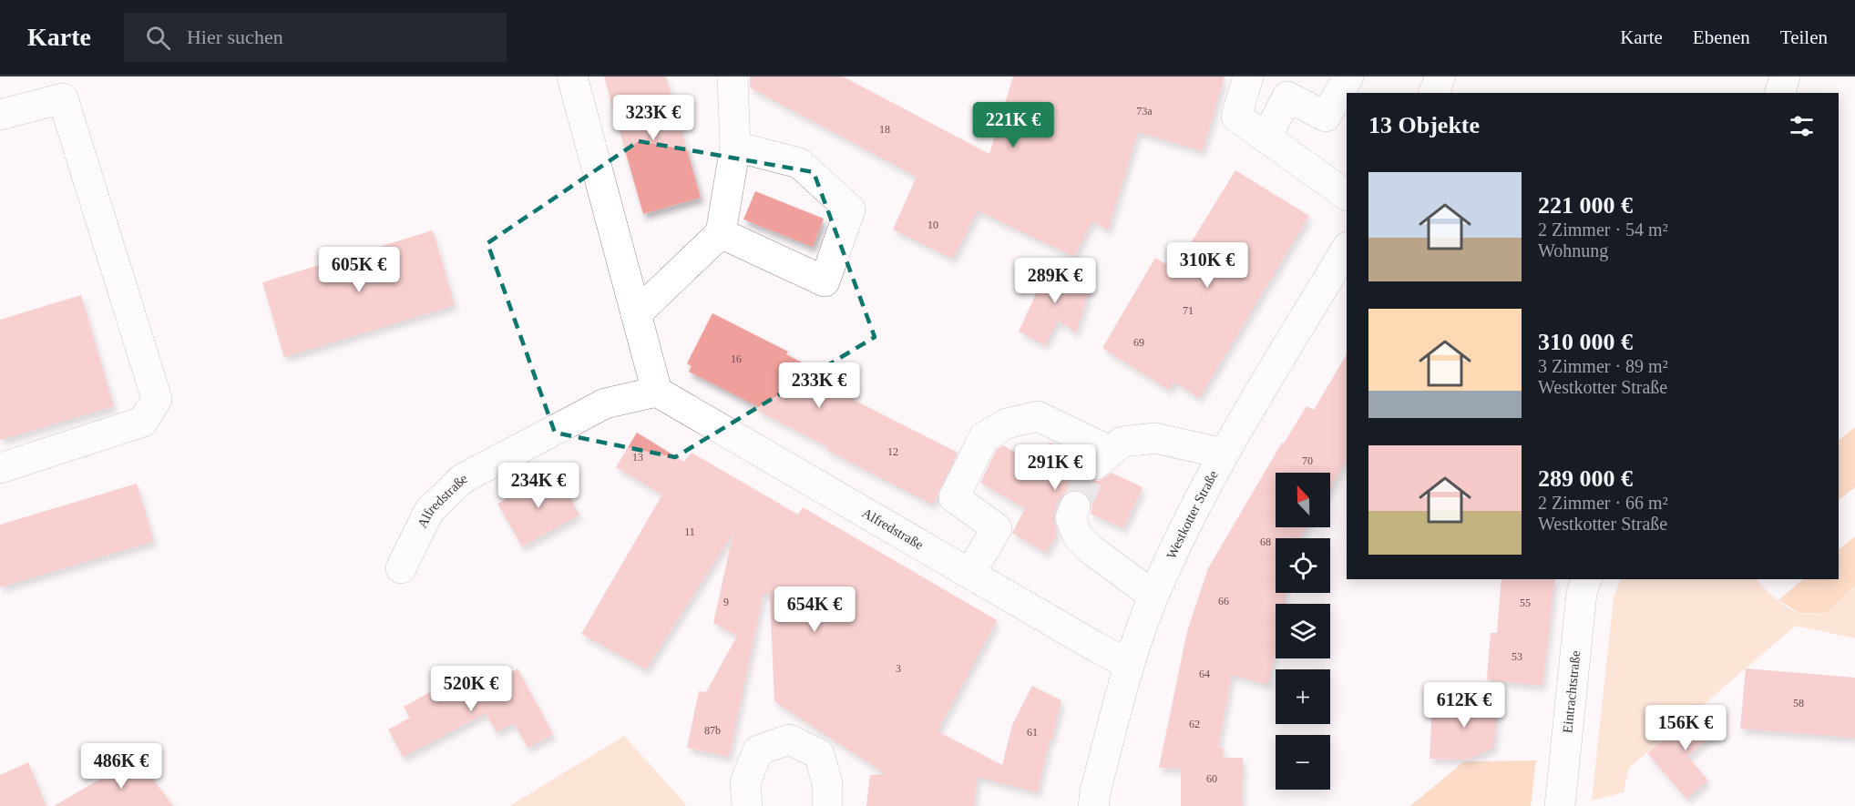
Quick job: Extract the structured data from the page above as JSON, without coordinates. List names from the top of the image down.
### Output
{
  "streets": {
    "street": ["Alfredstraße", "Westkotter Straße", "Eintrachtstraße"]
  },
  "crossings": [
    ["Alfredstraße", "Westkotter Straße"]
  ],
  "house_numbers": [
    "73a",
    "18",
    "10",
    "71",
    "69",
    "16",
    "12",
    "13",
    "70",
    "11",
    "68",
    "66",
    "9",
    "55",
    "53",
    "3",
    "64",
    "58",
    "62",
    "87b",
    "61",
    "60"
  ],
  "north": "top",
  "page": {
    "header": "Karte",
    "search": "Hier suchen",
    "nav": ["Karte", "Ebenen", "Teilen"],
    "heading": "13 Objekte",
    "price": [
      "323K €",
      "221K €",
      "310K €",
      "605K €",
      "289K €",
      "233K €",
      "291K €",
      "234K €",
      "654K €",
      "520K €",
      "612K €",
      "156K €",
      "486K €"
    ],
    "list": [
      {
        "name": "221 000 €",
        "note": "2 Zimmer · 54 m² · Wohnung"
      },
      {
        "name": "310 000 €",
        "note": "3 Zimmer · 89 m² · Westkotter Straße"
      },
      {
        "name": "289 000 €",
        "note": "2 Zimmer · 66 m² · Westkotter Straße"
      }
    ],
    "map_buttons": ["+", "−"]
  }
}
